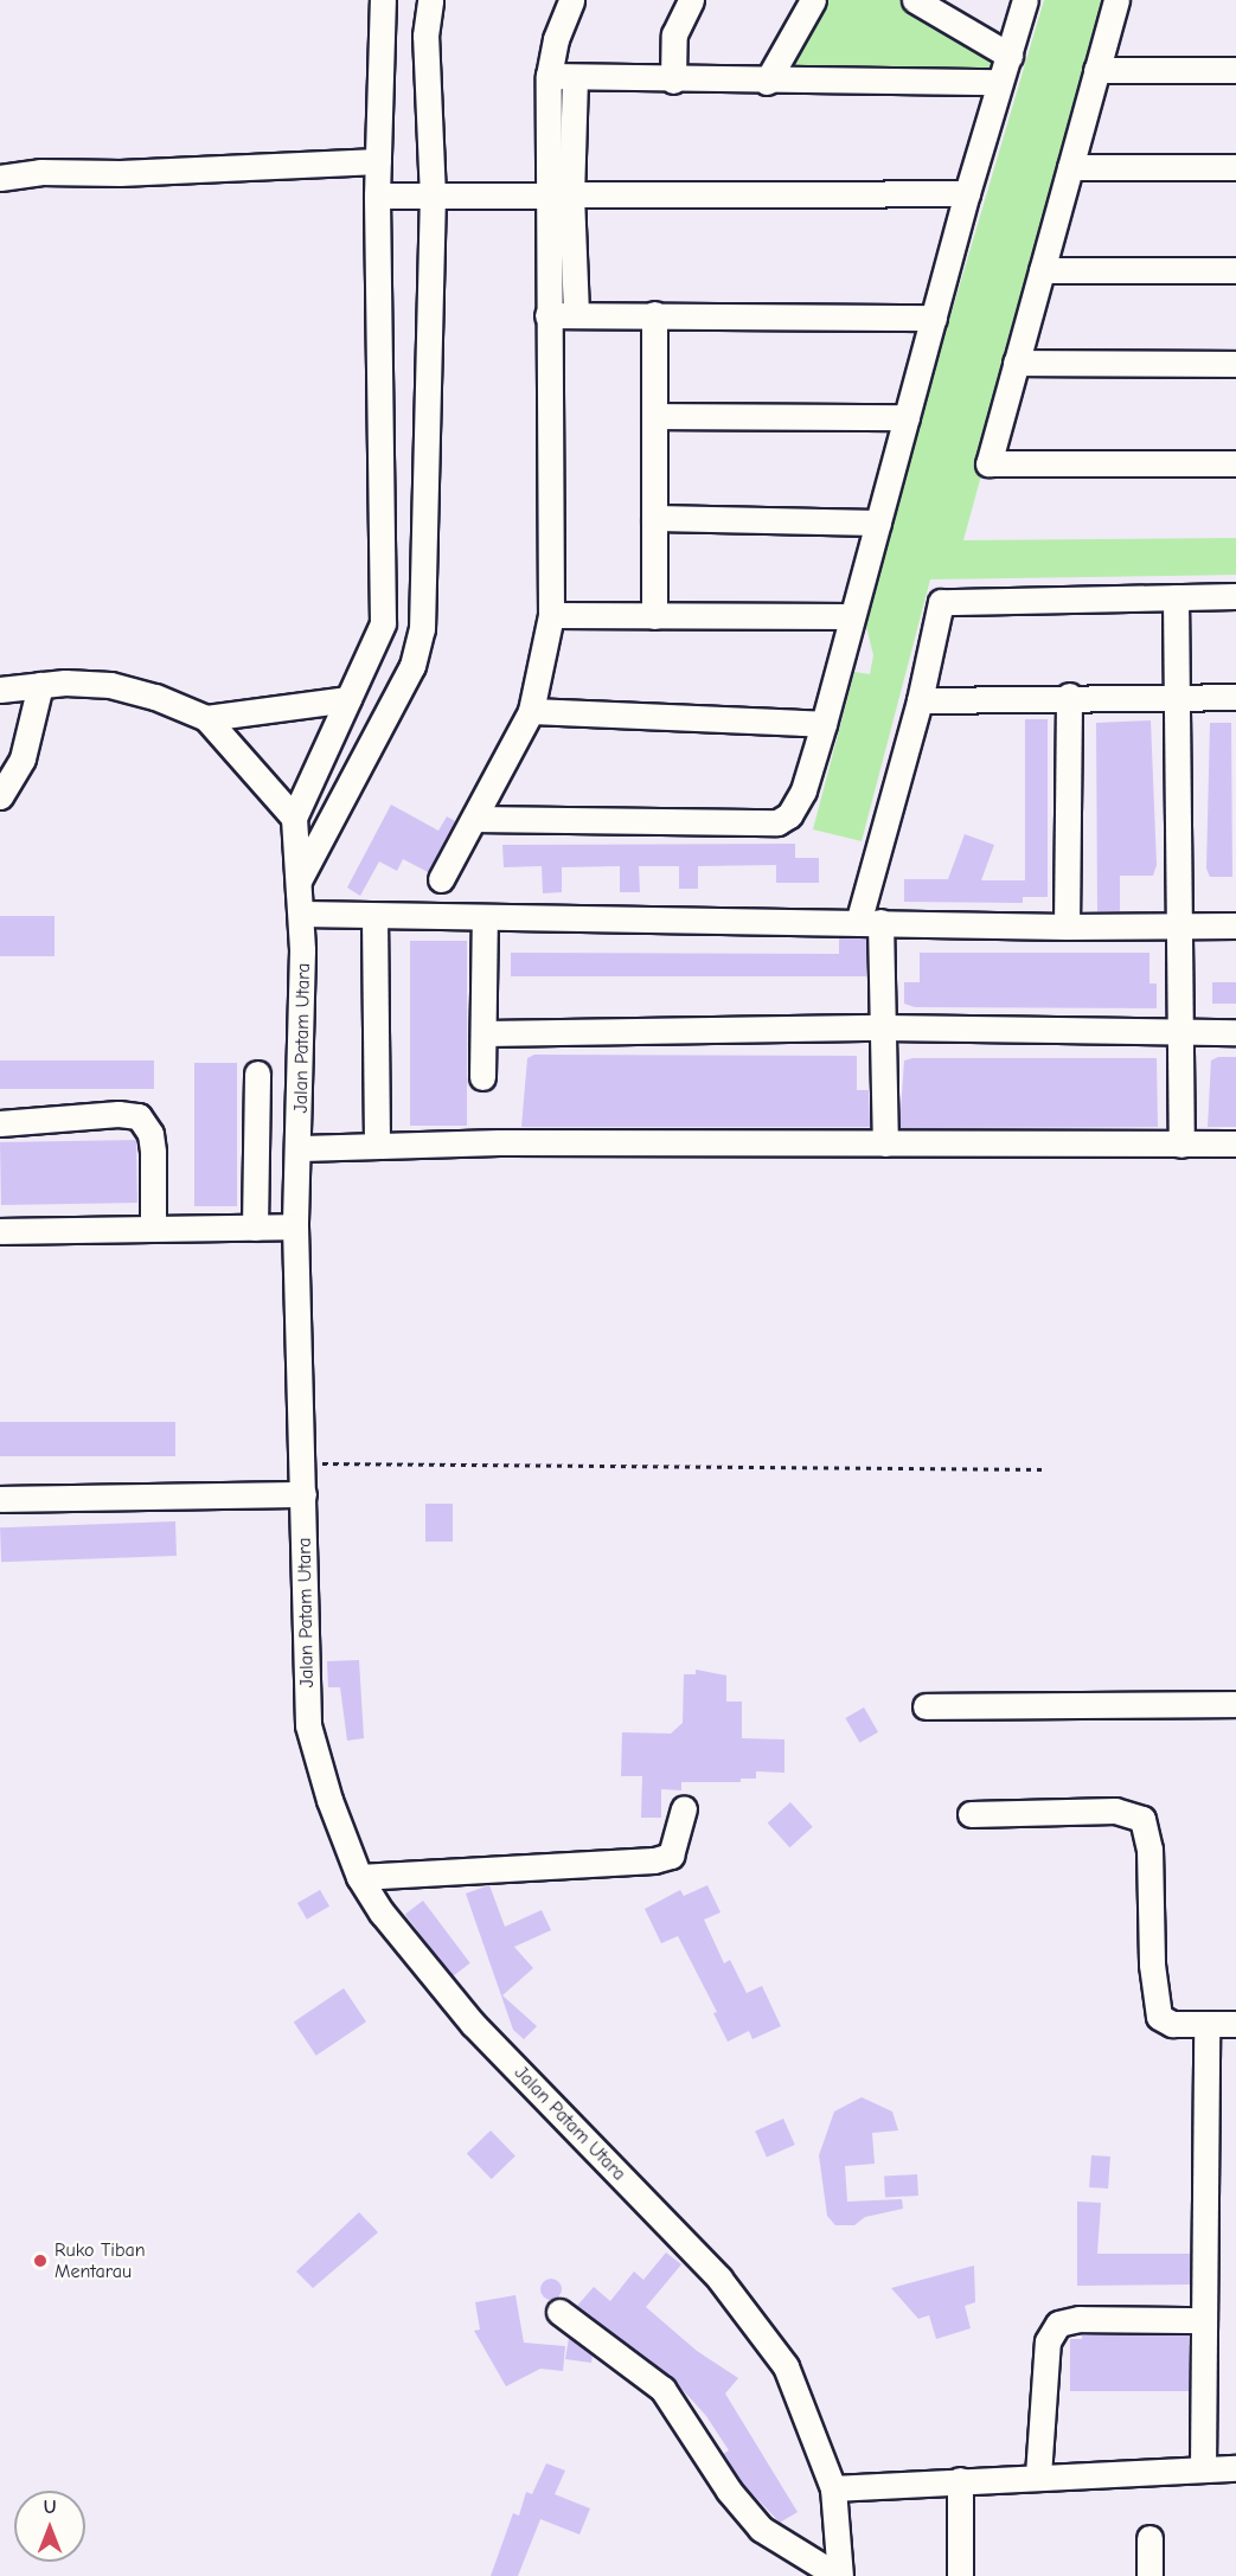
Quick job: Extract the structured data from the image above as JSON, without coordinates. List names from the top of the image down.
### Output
{
  "streets": {
    "street": ["Jalan Patam Utara"]
  },
  "places": ["Ruko Tiban Mentarau"],
  "north": "top"
}
